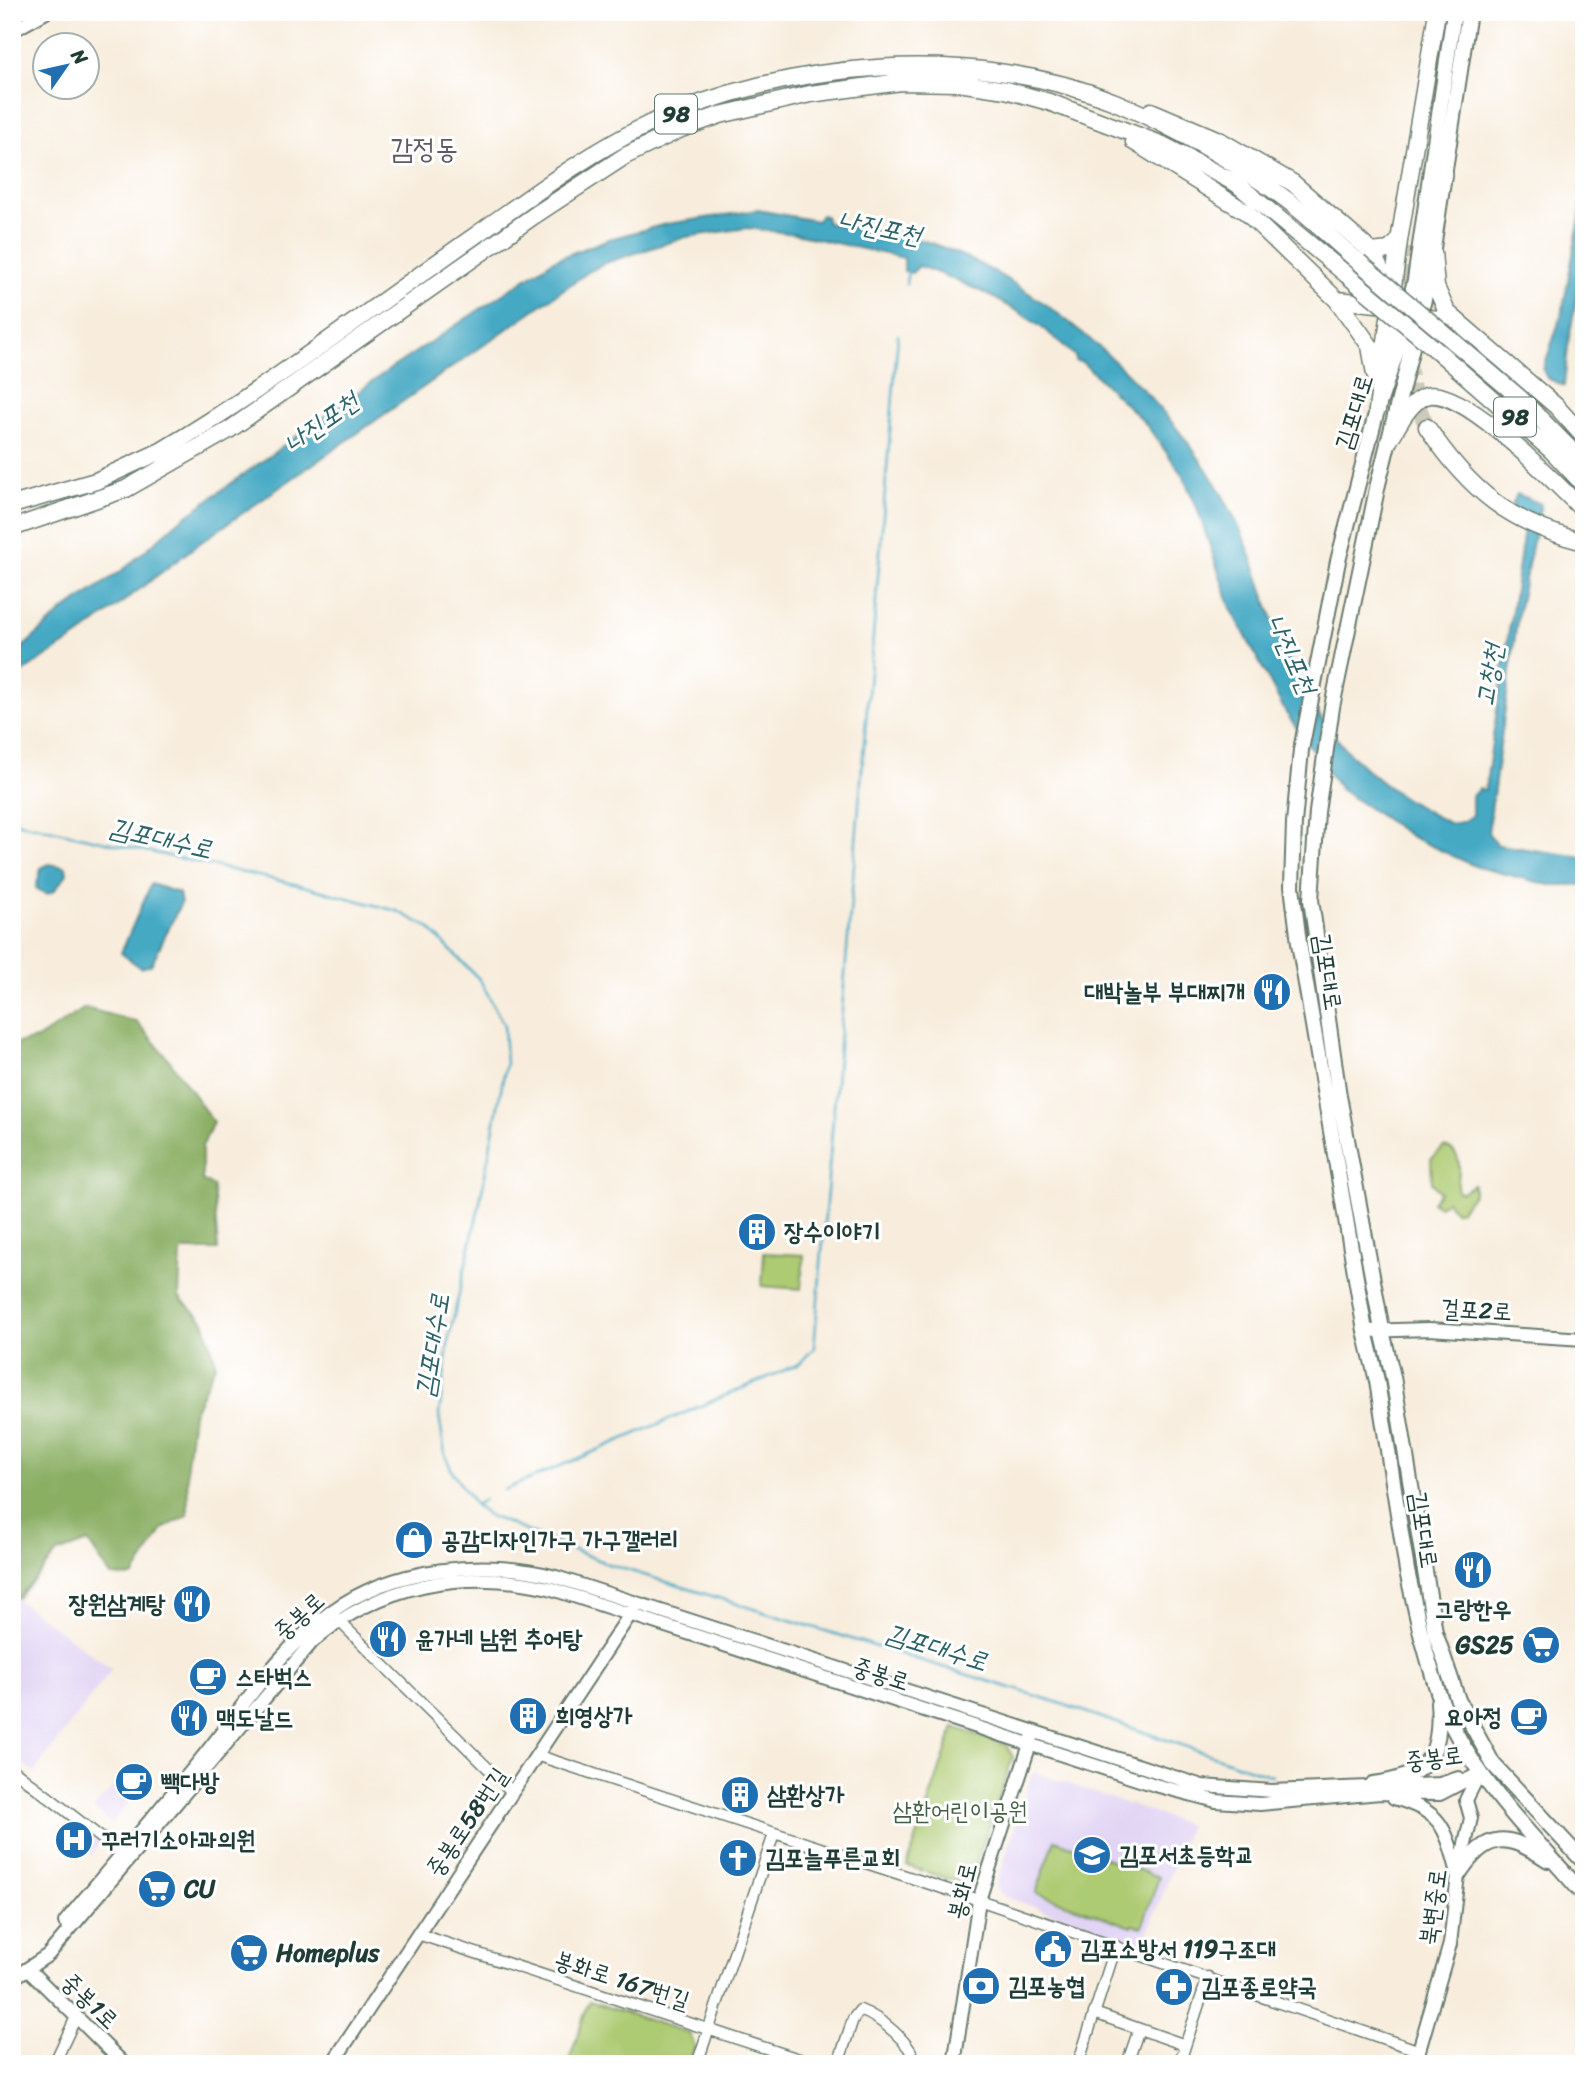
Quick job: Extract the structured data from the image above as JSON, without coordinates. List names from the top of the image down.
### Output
{
  "streets": {
    "highway": ["98"],
    "main road": ["김포대로"],
    "street": [
      "걸포2로",
      "중봉로",
      "중봉로58번길",
      "봉화로",
      "북변중로",
      "봉화로 167번길",
      "중봉1로"
    ]
  },
  "crossings": [
    ["김포대로", "걸포2로"],
    ["김포대로", "중봉로"],
    ["김포대로", "북변중로"],
    ["중봉로", "중봉로58번길"],
    ["중봉로", "봉화로"],
    ["중봉로", "북변중로"],
    ["중봉로", "중봉1로"],
    ["중봉로58번길", "봉화로 167번길"]
  ],
  "districts": ["감정동"],
  "water": ["나진포천", "고창천", "김포대수로"],
  "parks": ["삼환어린이공원"],
  "places": {
    "restaurant": [
      "대박놀부 부대찌개",
      "그랑한우",
      "장원삼계탕",
      "윤가네 남원 추어탕",
      "맥도날드"
    ],
    "building": ["장수이야기", "희영상가", "삼환상가"],
    "shop": ["공감디자인가구 가구갤러리"],
    "supermarket": ["GS25", "CU", "Homeplus"],
    "cafe": ["스타벅스", "요아정", "빽다방"],
    "hospital": ["꾸러기소아과의원"],
    "school or university": ["김포서초등학교"],
    "church": ["김포늘푸른교회"],
    "public building": ["김포소방서 119구조대"],
    "bank": ["김포농협"],
    "pharmacy": ["김포종로약국"]
  },
  "north": "top right"
}
